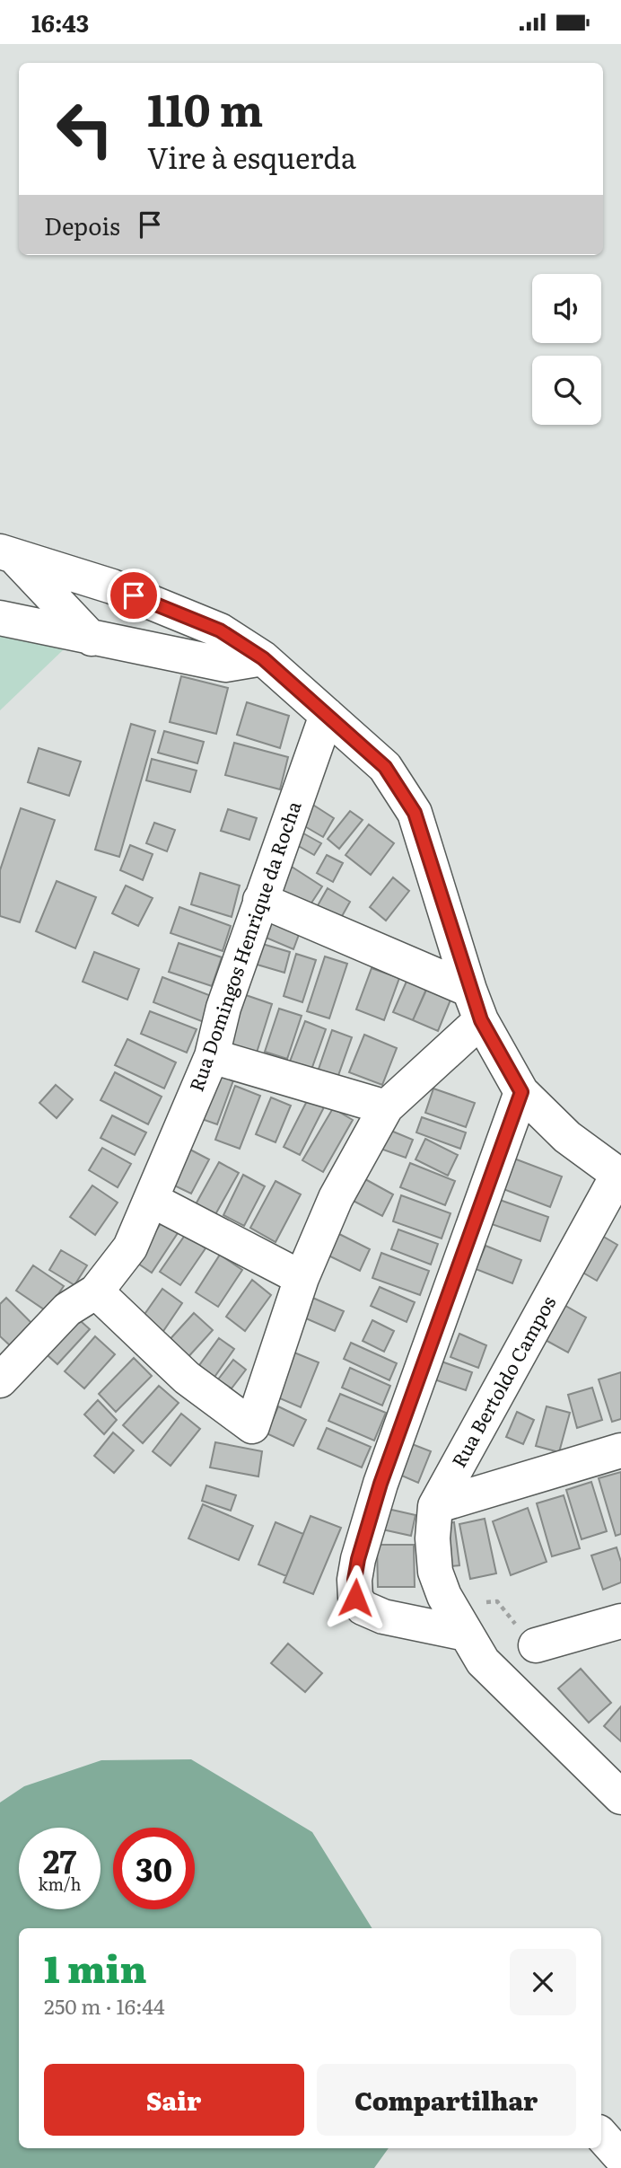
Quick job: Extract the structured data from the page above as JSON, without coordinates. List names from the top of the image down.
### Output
{
  "streets": {
    "street": ["Rua Domingos Henrique da Rocha", "Rua Bertoldo Campos"]
  },
  "page": {
    "status": "16:43",
    "turn": ["110 m", "Vire à esquerda"],
    "then": "Depois",
    "speed": "27 km/h",
    "limit": "30",
    "heading": ["1 min", "250 m · 16:44"],
    "buttons": ["Sair", "Compartilhar"]
  }
}
